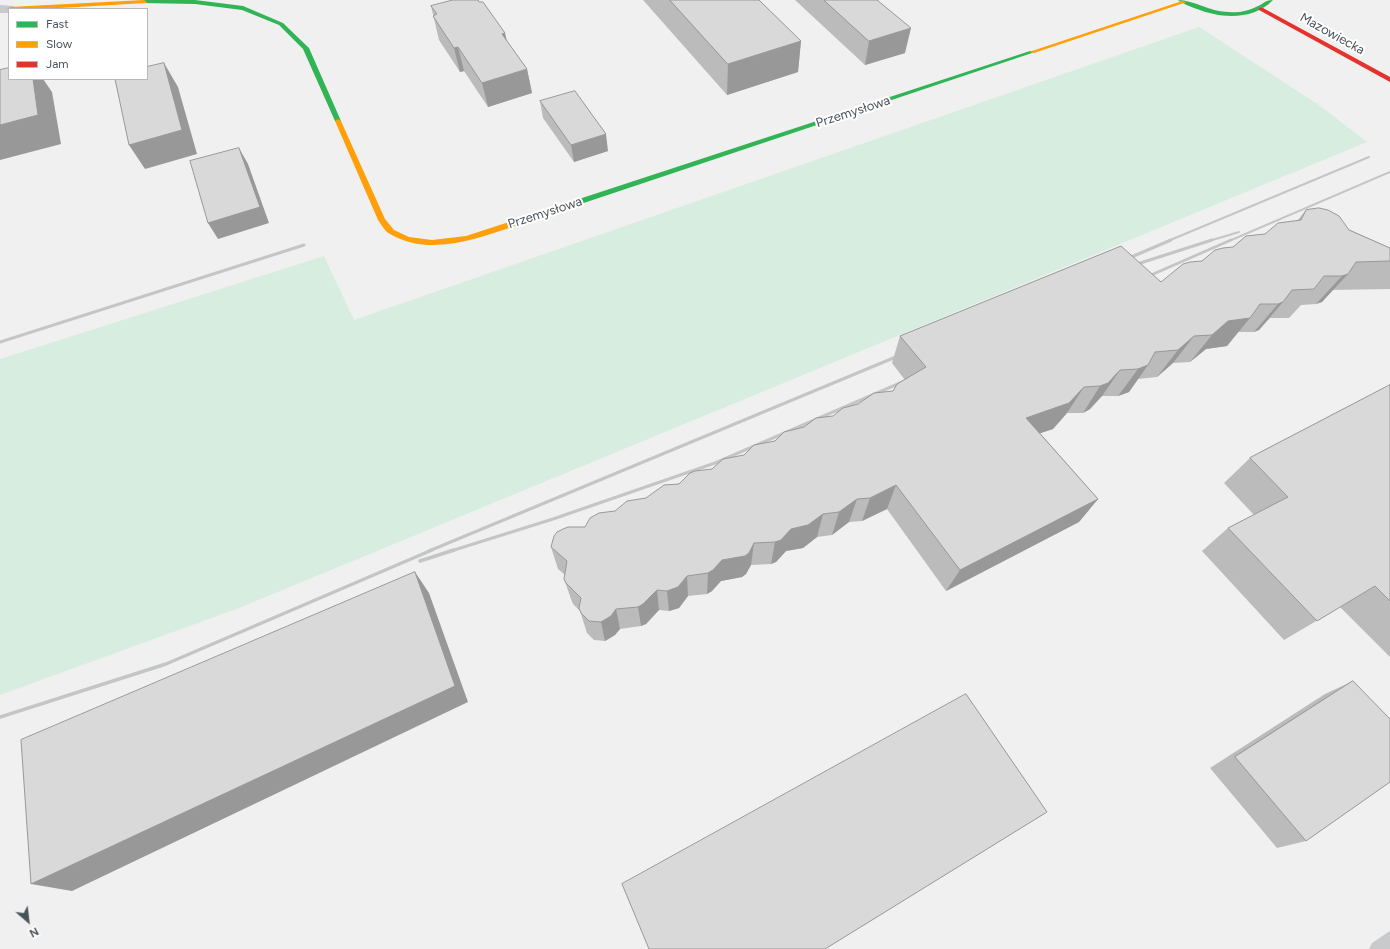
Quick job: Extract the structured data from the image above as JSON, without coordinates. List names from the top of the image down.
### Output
{
  "streets": {
    "street": ["Mazowiecka", "Przemysłowa"]
  },
  "legend": ["Fast", "Slow", "Jam"],
  "north": "bottom right"
}
